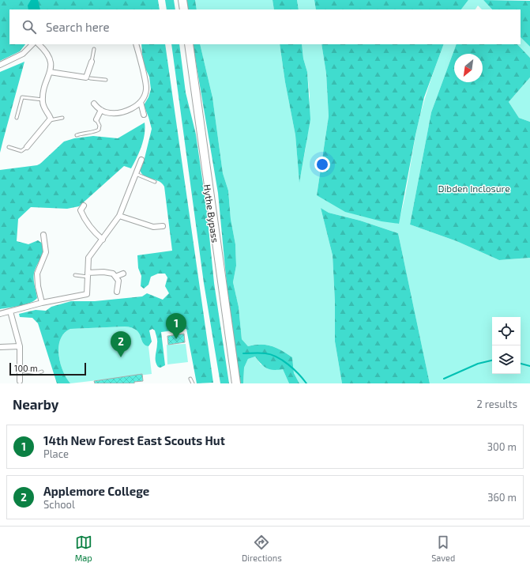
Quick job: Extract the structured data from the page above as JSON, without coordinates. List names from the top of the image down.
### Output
{
  "streets": {
    "main road": ["Hythe Bypass"]
  },
  "parks": ["Dibden Inclosure"],
  "scale_bar": "100 m",
  "north": "bottom left",
  "page": {
    "search": "Search here",
    "pins": ["1", "2"],
    "scale": "100 m",
    "heading": ["Nearby", "2 results"],
    "list": [
      {
        "mark": "1",
        "name": "14th New Forest East Scouts Hut",
        "note": "Place",
        "value": "300 m"
      },
      {
        "mark": "2",
        "name": "Applemore College",
        "note": "School",
        "value": "360 m"
      }
    ],
    "nav": ["Map", "Directions", "Saved"]
  }
}
